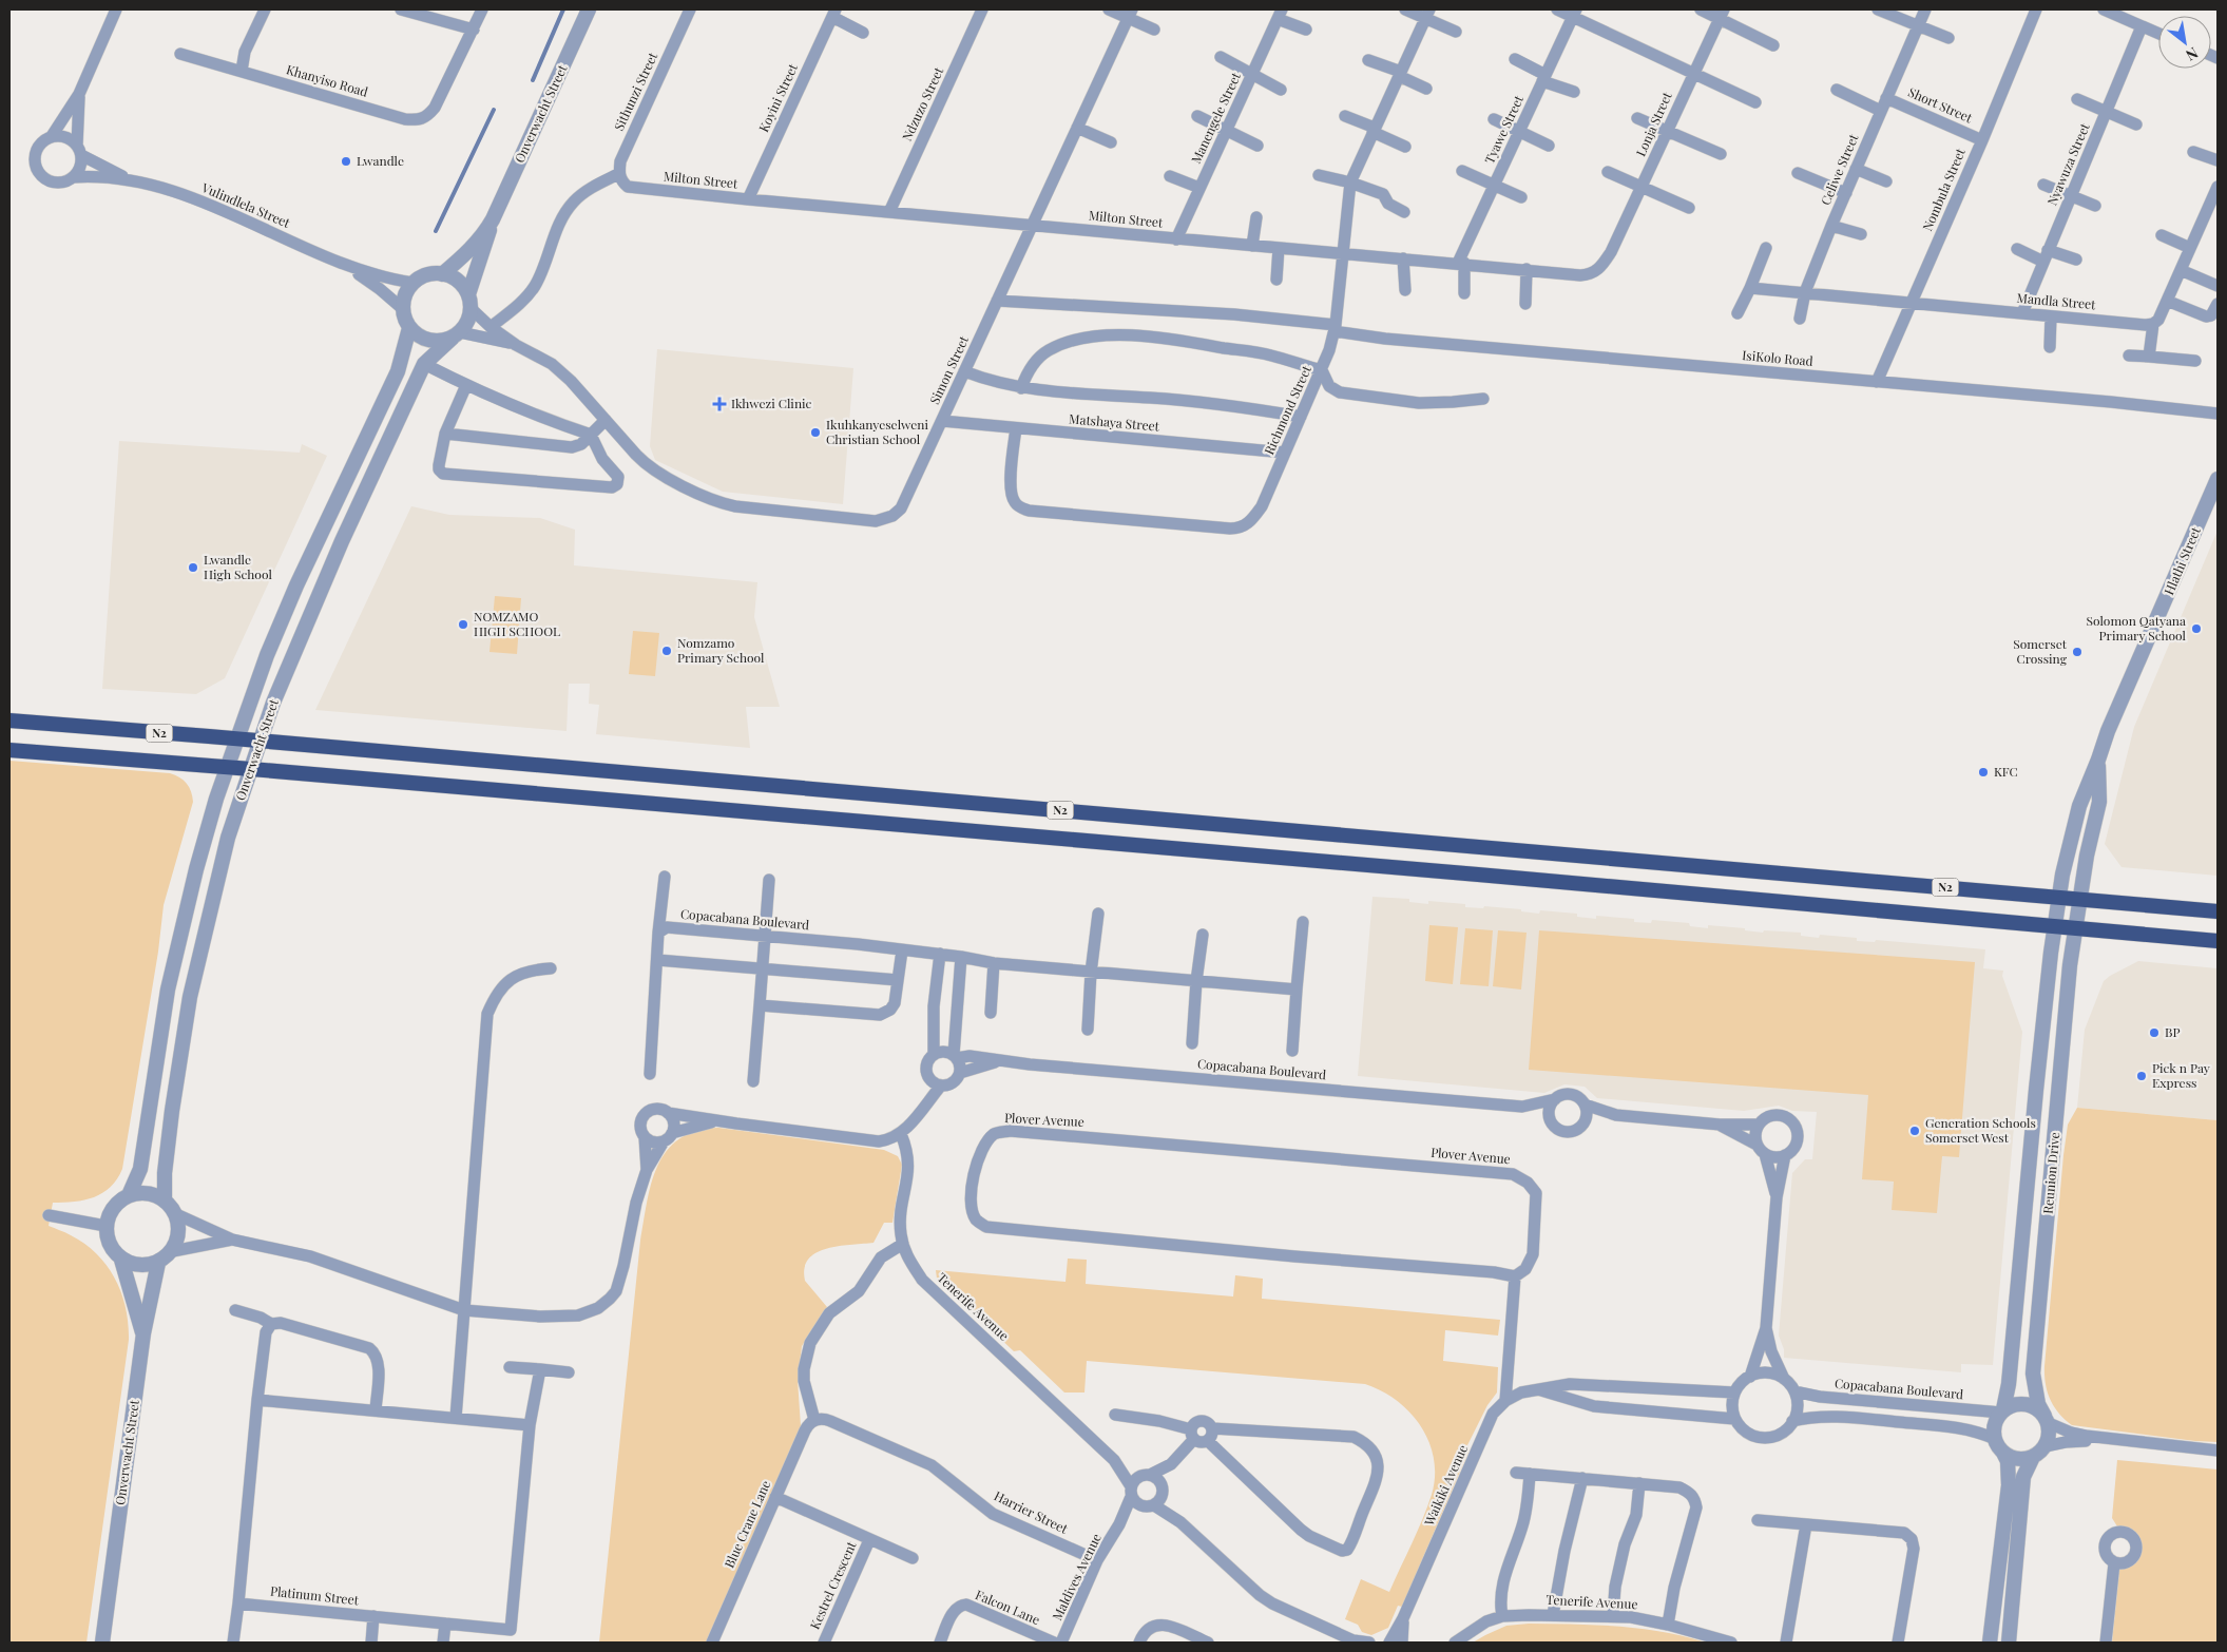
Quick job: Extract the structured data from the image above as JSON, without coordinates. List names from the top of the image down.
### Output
{
  "streets": {
    "highway": ["N2"],
    "street": [
      "Khanyiso Road",
      "Sithunzi Street",
      "Koyini Street",
      "Ndzuzo Street",
      "Short Street",
      "Onverwacht Street",
      "Manengele Street",
      "Lonja Street",
      "Tyawe Street",
      "Nyawuza Street",
      "Celiwe Street",
      "Milton Street",
      "Nombula Street",
      "Vulindlela Street",
      "Mandla Street",
      "IsiKolo Road",
      "Simon Street",
      "Richmond Street",
      "Matshaya Street",
      "Hlathi Street",
      "Copacabana Boulevard",
      "Plover Avenue",
      "Reunion Drive",
      "Tenerife Avenue",
      "Waikiki Avenue",
      "Harrier Street",
      "Blue Crane Lane",
      "Maldives Avenue",
      "Kestrel Crescent",
      "Platinum Street",
      "Falcon Lane"
    ]
  },
  "crossings": [
    ["Sithunzi Street", "Milton Street"],
    ["Koyini Street", "Milton Street"],
    ["Ndzuzo Street", "Milton Street"],
    ["Short Street", "Celiwe Street"],
    ["Short Street", "Nombula Street"],
    ["Onverwacht Street", "Vulindlela Street"],
    ["Onverwacht Street", "Simon Street"],
    ["Onverwacht Street", "N2"],
    ["Manengele Street", "Milton Street"],
    ["Lonja Street", "Milton Street"],
    ["Tyawe Street", "Milton Street"],
    ["Nyawuza Street", "Mandla Street"],
    ["Celiwe Street", "Mandla Street"],
    ["Milton Street", "Simon Street"],
    ["Milton Street", "Richmond Street"],
    ["Nombula Street", "Mandla Street"],
    ["Nombula Street", "IsiKolo Road"],
    ["Vulindlela Street", "Simon Street"],
    ["IsiKolo Road", "Simon Street"],
    ["IsiKolo Road", "Richmond Street"],
    ["Simon Street", "Matshaya Street"],
    ["Richmond Street", "Matshaya Street"],
    ["Hlathi Street", "N2"],
    ["Hlathi Street", "Reunion Drive"],
    ["N2", "Reunion Drive"],
    ["Copacabana Boulevard", "Reunion Drive"],
    ["Tenerife Avenue", "Maldives Avenue"],
    ["Harrier Street", "Blue Crane Lane"],
    ["Harrier Street", "Maldives Avenue"],
    ["Blue Crane Lane", "Kestrel Crescent"]
  ],
  "places": {
    "other": [
      "Lwandle",
      "Ikuhkanyeselweni Christian School",
      "Lwandle High School",
      "NOMZAMO HIGH SCHOOL",
      "Solomon Qatyana Primary School",
      "Nomzamo Primary School",
      "Somerset Crossing",
      "KFC",
      "BP",
      "Pick n Pay Express",
      "Generation Schools Somerset West"
    ],
    "health": ["Ikhwezi Clinic"]
  },
  "north": "bottom right"
}
